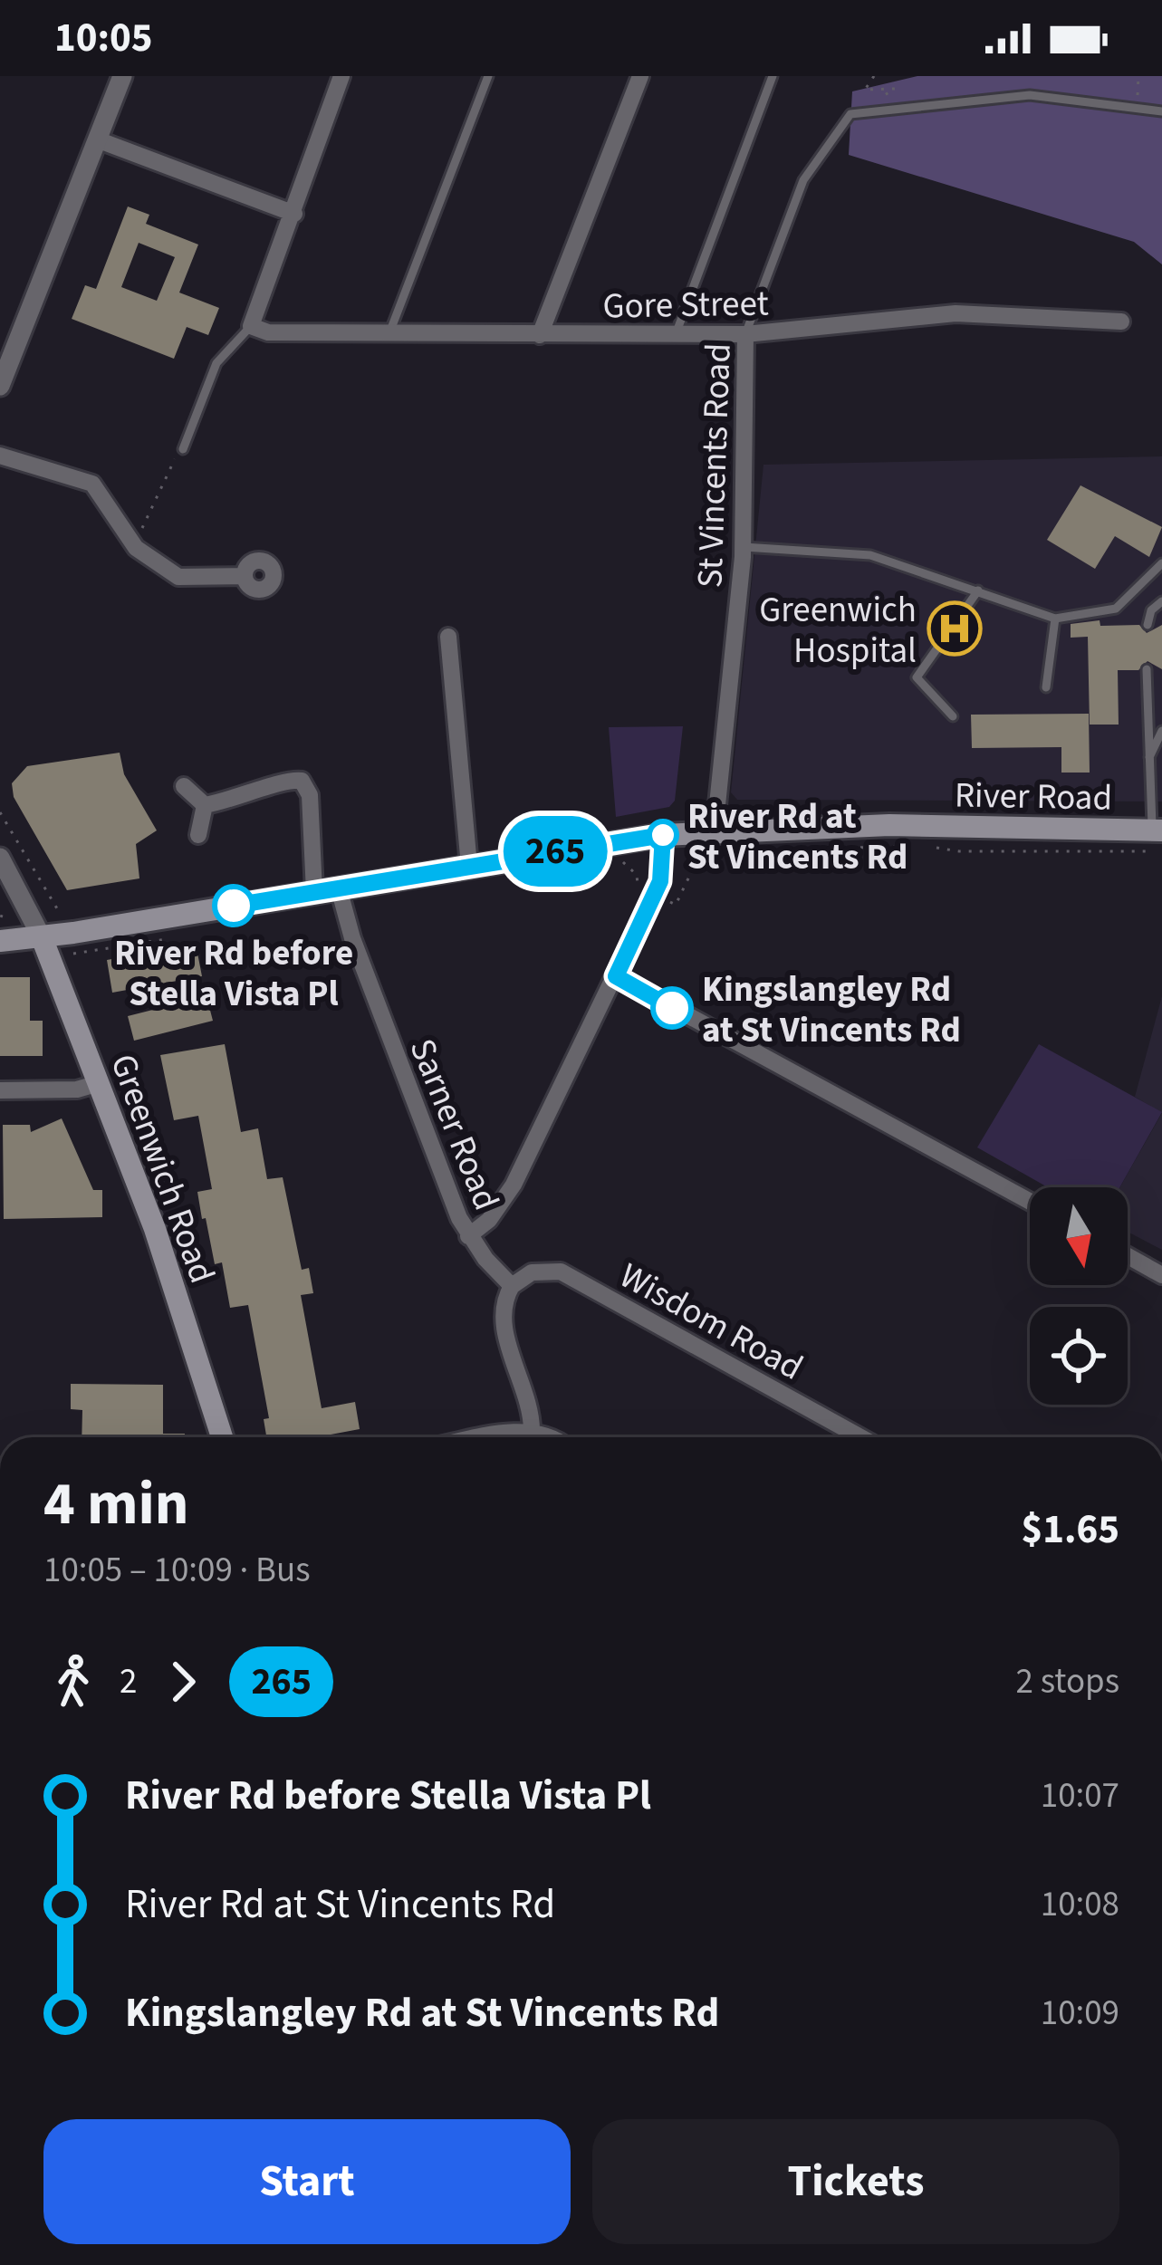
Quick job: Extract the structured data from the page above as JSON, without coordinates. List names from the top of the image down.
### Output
{
  "streets": {
    "main road": ["River Road", "Greenwich Road"],
    "street": [
      "Gore Street",
      "St Vincents Road",
      "Sarner Road",
      "Wisdom Road"
    ]
  },
  "crossings": [
    ["Gore Street", "St Vincents Road"],
    ["St Vincents Road", "River Road"],
    ["River Road", "Sarner Road"],
    ["River Road", "Greenwich Road"],
    ["Sarner Road", "Wisdom Road"]
  ],
  "places": {
    "hospital": ["Greenwich Hospital"],
    "other": ["River Rd at St Vincents Rd", "River Rd before Stella Vista Pl", "Kingslangley Rd at St Vincents Rd"]
  },
  "lines": ["bus line 265"],
  "north": "bottom",
  "page": {
    "status": "10:05",
    "on_map": "265",
    "heading": ["4 min", "10:05 – 10:09 · Bus", "$1.65"],
    "legs": ["2", "265", "2 stops"],
    "list": [
      {
        "name": "River Rd before Stella Vista Pl",
        "value": "10:07"
      },
      {
        "name": "River Rd at St Vincents Rd",
        "value": "10:08"
      },
      {
        "name": "Kingslangley Rd at St Vincents Rd",
        "value": "10:09"
      }
    ],
    "buttons": ["Start", "Tickets"]
  }
}
